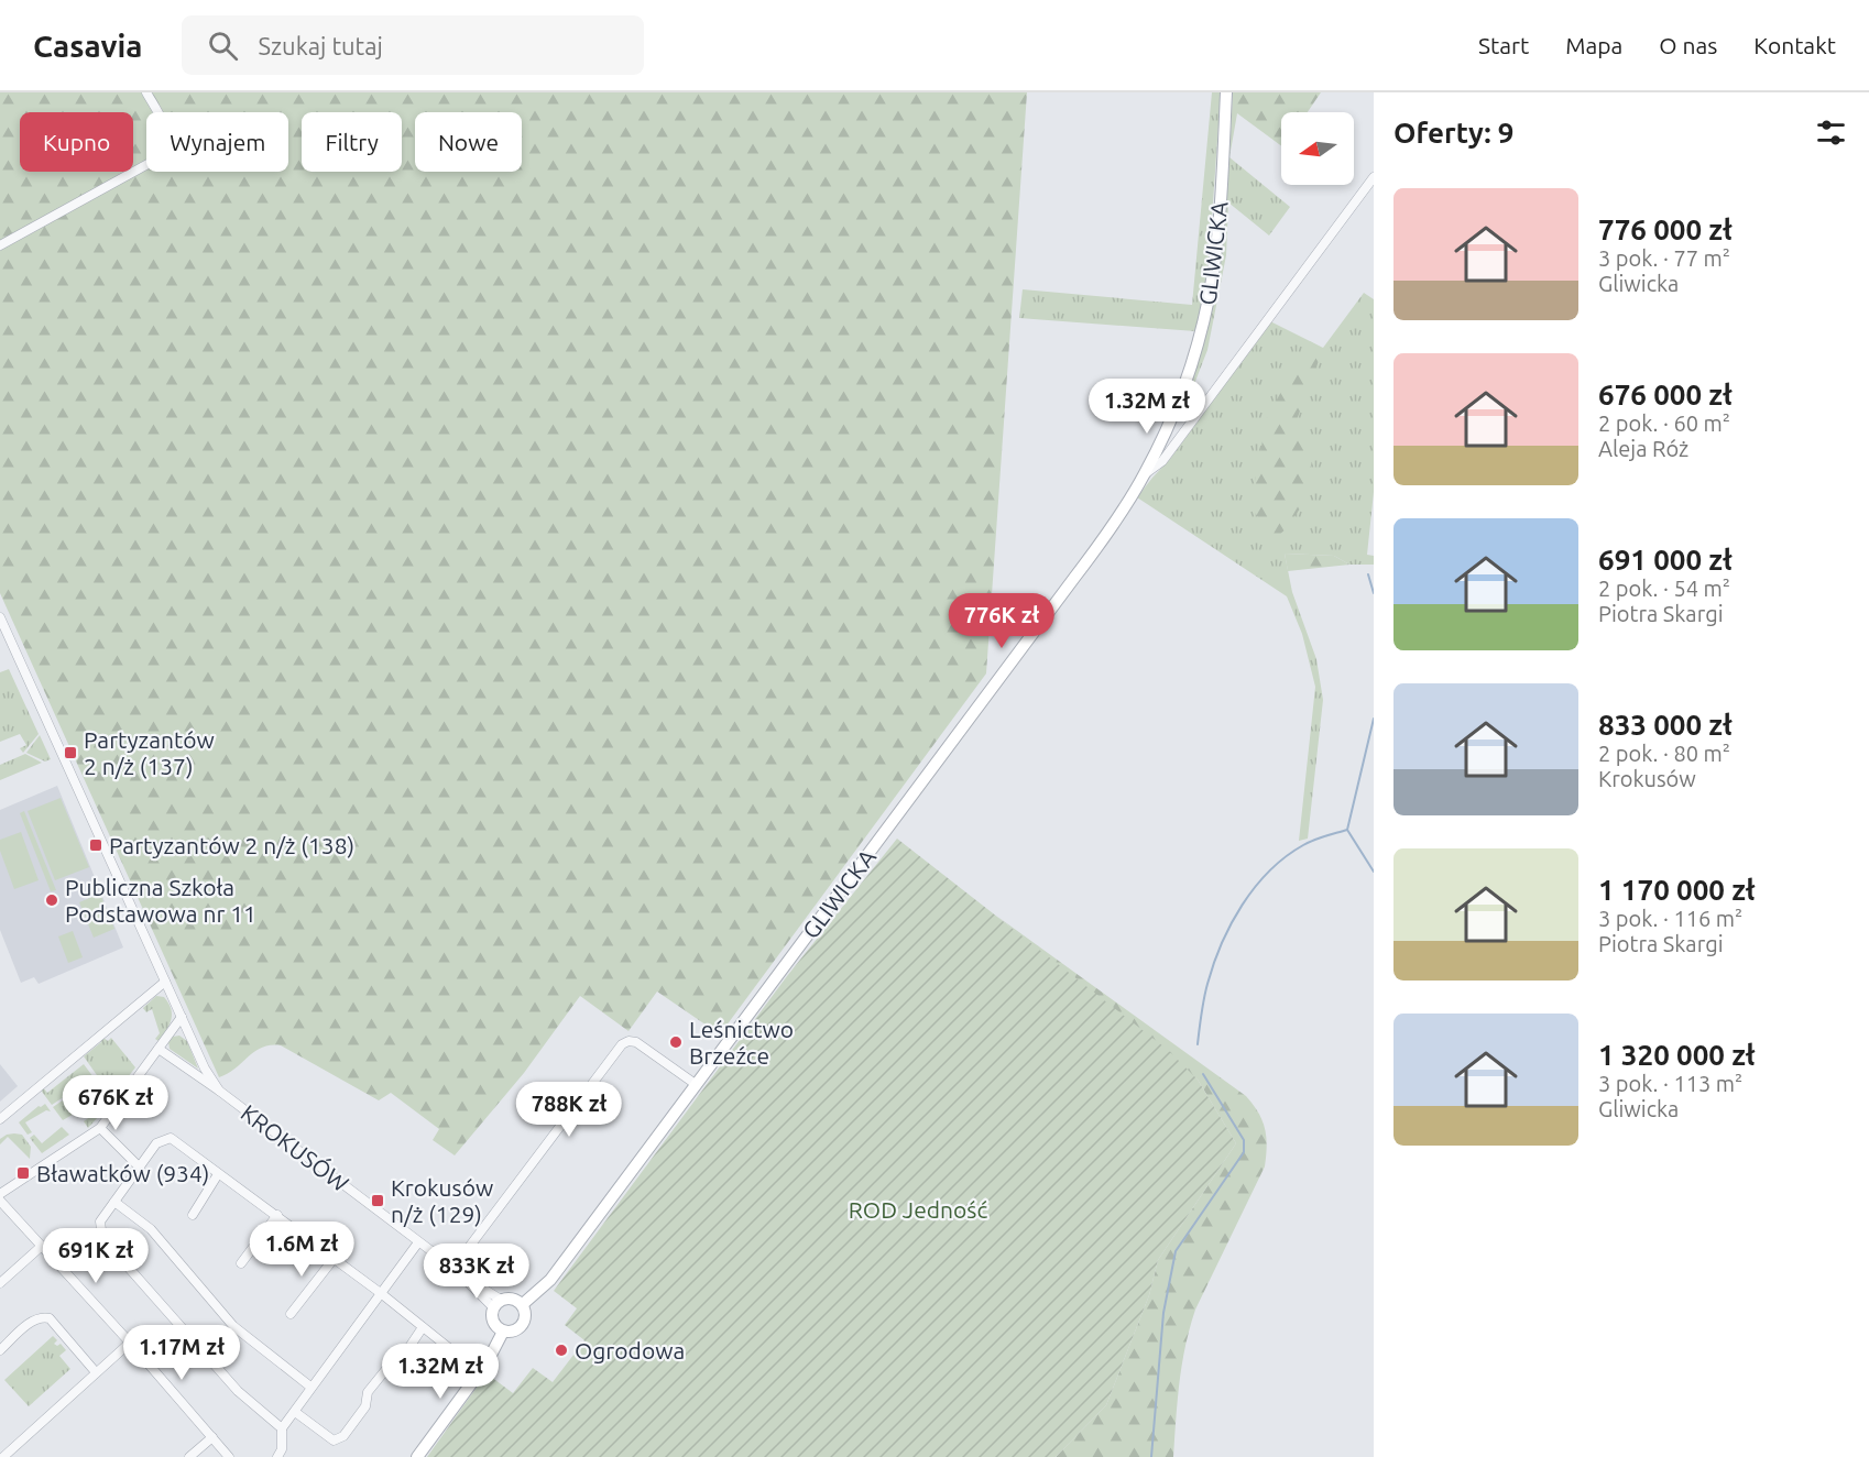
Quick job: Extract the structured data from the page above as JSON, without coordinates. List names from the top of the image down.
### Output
{
  "streets": {
    "main road": ["GLIWICKA"],
    "street": ["KROKUSÓW"]
  },
  "crossings": [
    ["GLIWICKA", "KROKUSÓW"]
  ],
  "parks": ["ROD Jedność"],
  "places": {
    "transit": [
      "Partyzantów 2 n/ż (137)",
      "Partyzantów 2 n/ż (138)",
      "Bławatków (934)",
      "Krokusów n/ż (129)"
    ],
    "other": ["Publiczna Szkoła Podstawowa nr 11", "Leśnictwo Brzeźce", "Ogrodowa"]
  },
  "north": "left",
  "page": {
    "header": "Casavia",
    "search": "Szukaj tutaj",
    "nav": [
      "Start",
      "Mapa",
      "O nas",
      "Kontakt"
    ],
    "heading": "Oferty: 9",
    "chip": [
      "Kupno",
      "Wynajem",
      "Filtry",
      "Nowe"
    ],
    "list": [
      {
        "name": "776 000 zł",
        "note": "3 pok. · 77 m² · Gliwicka"
      },
      {
        "name": "676 000 zł",
        "note": "2 pok. · 60 m² · Aleja Róż"
      },
      {
        "name": "691 000 zł",
        "note": "2 pok. · 54 m² · Piotra Skargi"
      },
      {
        "name": "833 000 zł",
        "note": "2 pok. · 80 m² · Krokusów"
      },
      {
        "name": "1 170 000 zł",
        "note": "3 pok. · 116 m² · Piotra Skargi"
      },
      {
        "name": "1 320 000 zł",
        "note": "3 pok. · 113 m² · Gliwicka"
      }
    ],
    "price": [
      "1.32M zł",
      "776K zł",
      "676K zł",
      "788K zł",
      "1.6M zł",
      "691K zł",
      "833K zł",
      "1.17M zł",
      "1.32M zł"
    ]
  }
}
